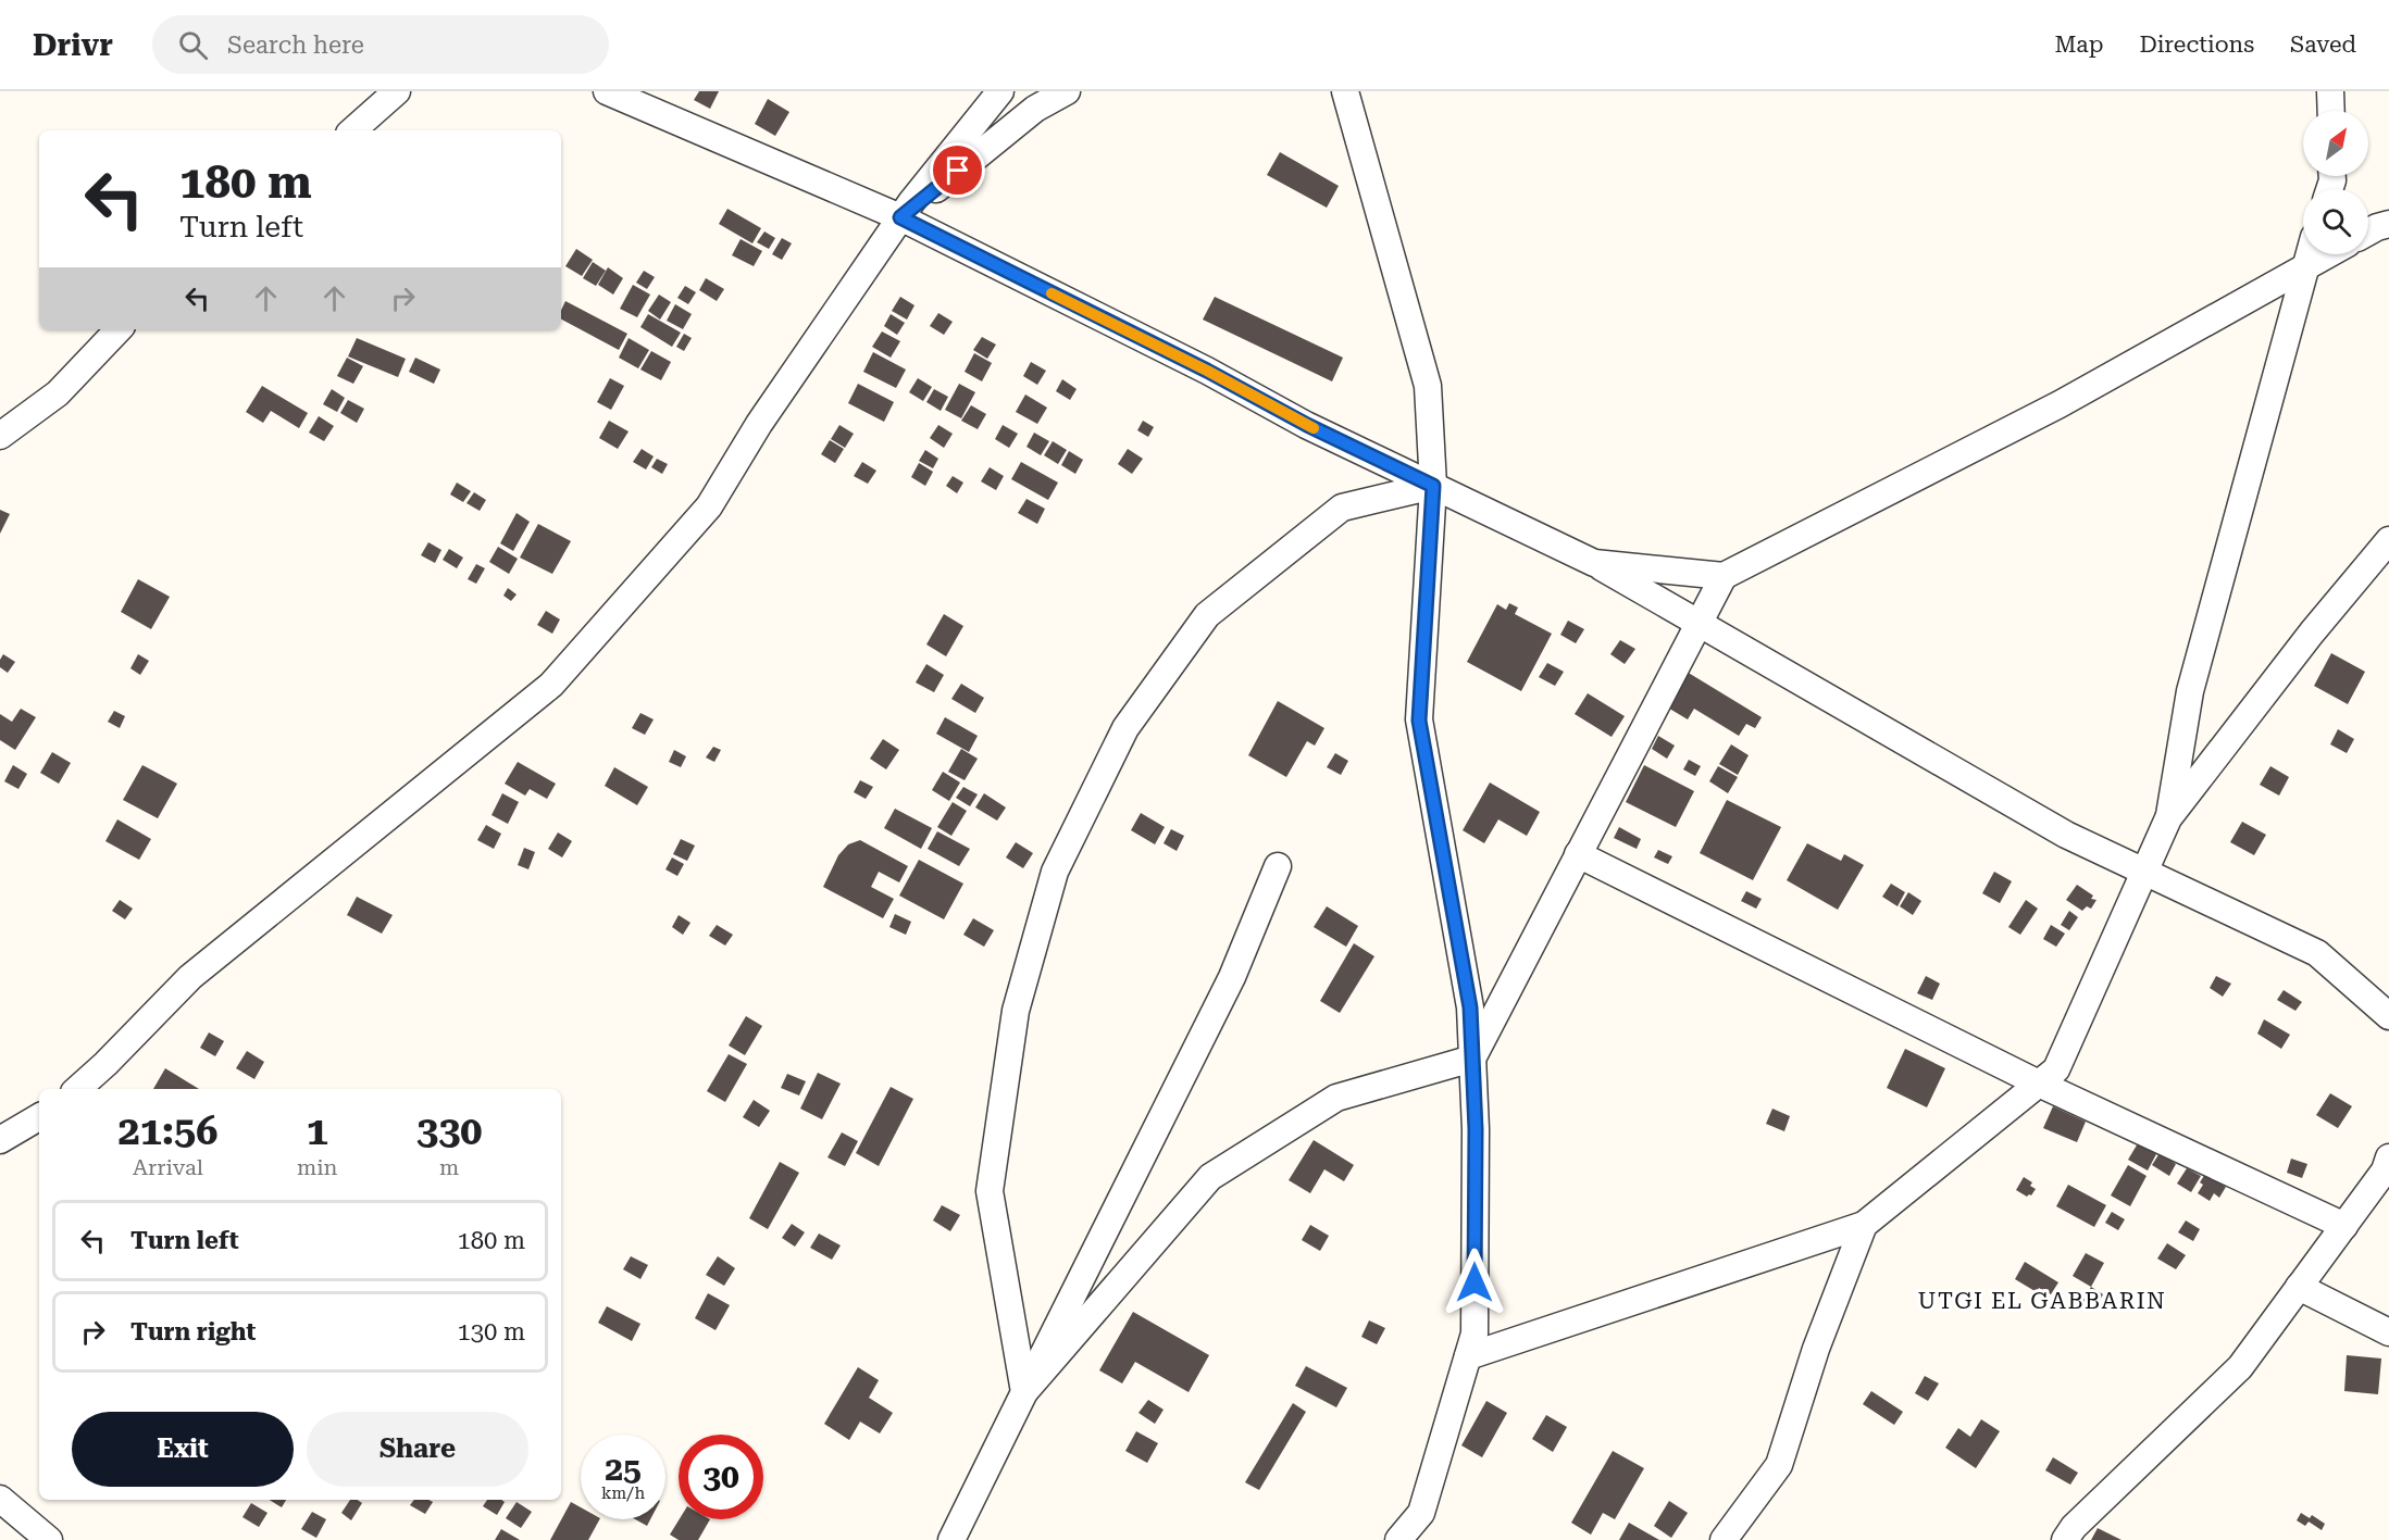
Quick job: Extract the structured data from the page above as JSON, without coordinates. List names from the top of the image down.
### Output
{
  "districts": ["UTGI EL GABBARIN"],
  "north": "top right",
  "page": {
    "header": "Drivr",
    "search": "Search here",
    "nav": ["Map", "Directions", "Saved"],
    "turn": ["180 m", "Turn left"],
    "eta": [
      "21:56",
      "Arrival",
      "1",
      "min",
      "330",
      "m"
    ],
    "list": [
      {
        "name": "Turn left",
        "value": "180 m"
      },
      {
        "name": "Turn right",
        "value": "130 m"
      }
    ],
    "buttons": ["Exit", "Share"],
    "speed": "25 km/h",
    "limit": "30"
  }
}
